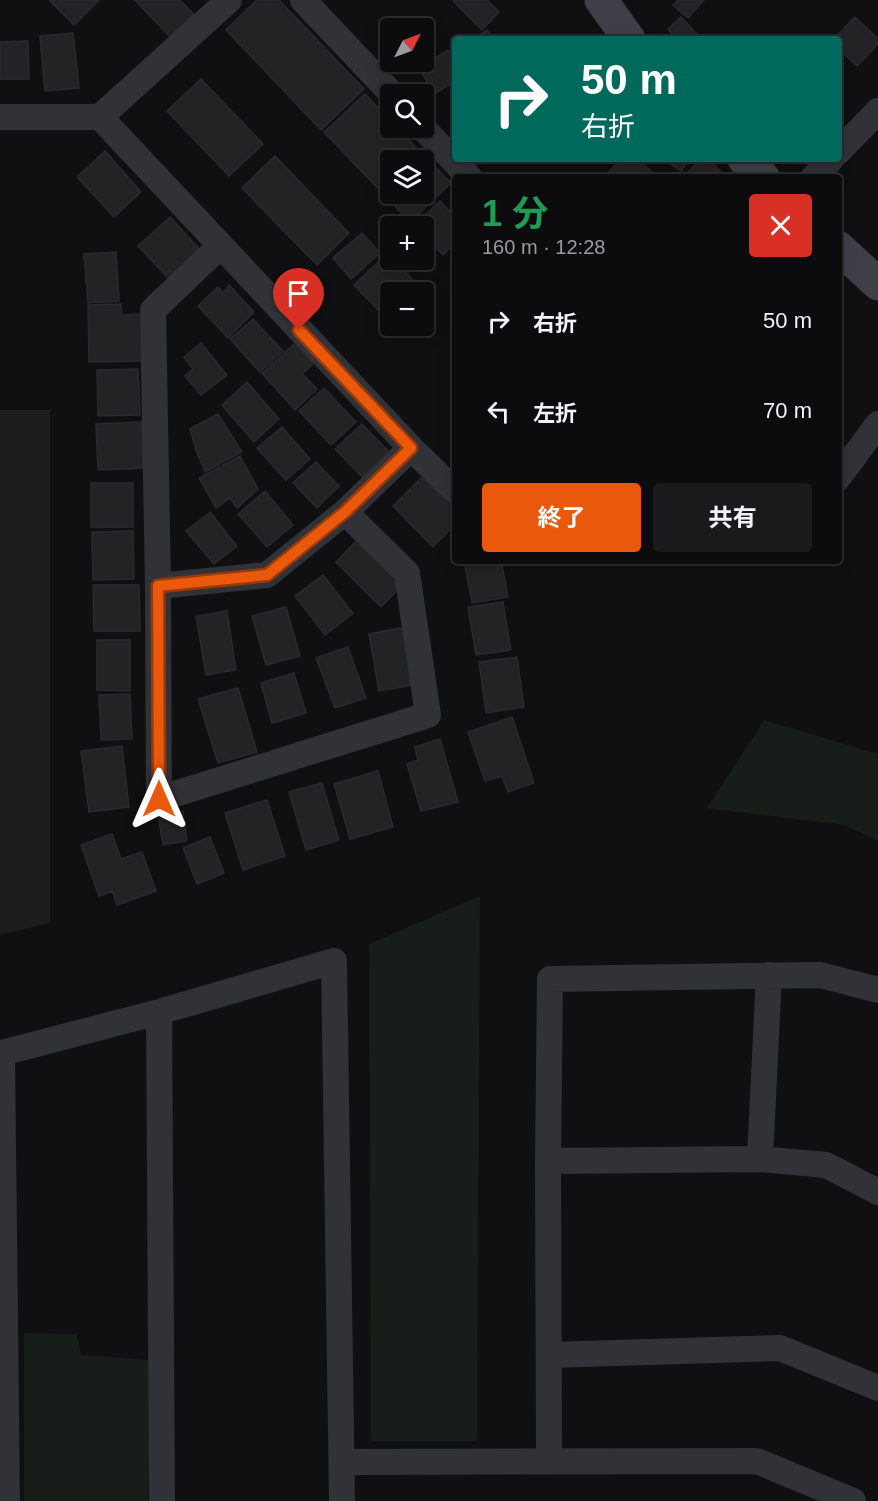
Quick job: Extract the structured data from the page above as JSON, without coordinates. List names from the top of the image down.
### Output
{
  "north": "top right",
  "page": {
    "map_buttons": ["+", "−"],
    "turn": ["50 m", "右折"],
    "heading": ["1 分", "160 m · 12:28"],
    "list": [
      {
        "name": "右折",
        "value": "50 m"
      },
      {
        "name": "左折",
        "value": "70 m"
      }
    ],
    "buttons": ["終了", "共有"]
  }
}
